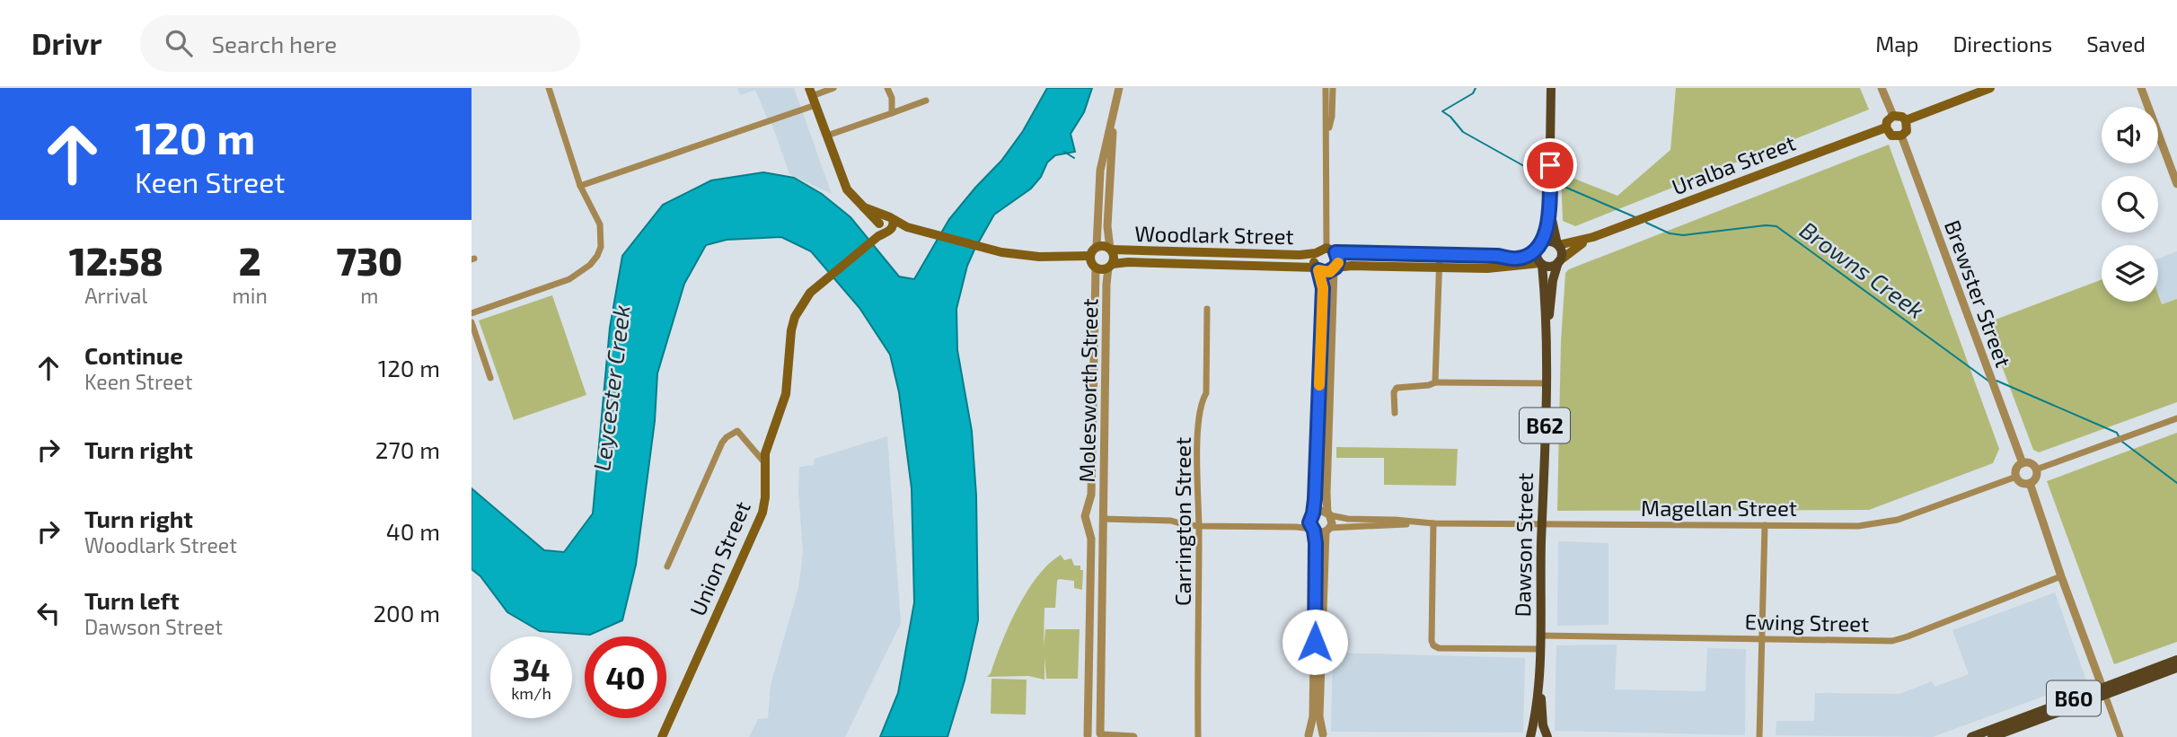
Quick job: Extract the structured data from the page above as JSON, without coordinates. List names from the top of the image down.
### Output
{
  "streets": {
    "main road": [
      "Uralba Street",
      "Woodlark Street",
      "B62",
      "Dawson Street",
      "Union Street",
      "B60"
    ],
    "street": [
      "Brewster Street",
      "Molesworth Street",
      "Magellan Street",
      "Carrington Street",
      "Ewing Street"
    ]
  },
  "crossings": [
    ["Uralba Street", "Brewster Street"],
    ["Uralba Street", "B62"],
    ["Uralba Street", "Dawson Street"],
    ["Woodlark Street", "Molesworth Street"],
    ["Brewster Street", "Magellan Street"],
    ["B62", "Dawson Street"],
    ["Magellan Street", "Dawson Street"],
    ["Dawson Street", "Ewing Street"]
  ],
  "water": ["Browns Creek", "Leycester Creek"],
  "page": {
    "header": "Drivr",
    "search": "Search here",
    "nav": ["Map", "Directions", "Saved"],
    "turn": ["120 m", "Keen Street"],
    "eta": [
      "12:58",
      "Arrival",
      "2",
      "min",
      "730",
      "m"
    ],
    "list": [
      {
        "name": "Continue",
        "note": "Keen Street",
        "value": "120 m"
      },
      {
        "name": "Turn right",
        "value": "270 m"
      },
      {
        "name": "Turn right",
        "note": "Woodlark Street",
        "value": "40 m"
      },
      {
        "name": "Turn left",
        "note": "Dawson Street",
        "value": "200 m"
      }
    ],
    "speed": "34 km/h",
    "limit": "40"
  }
}
